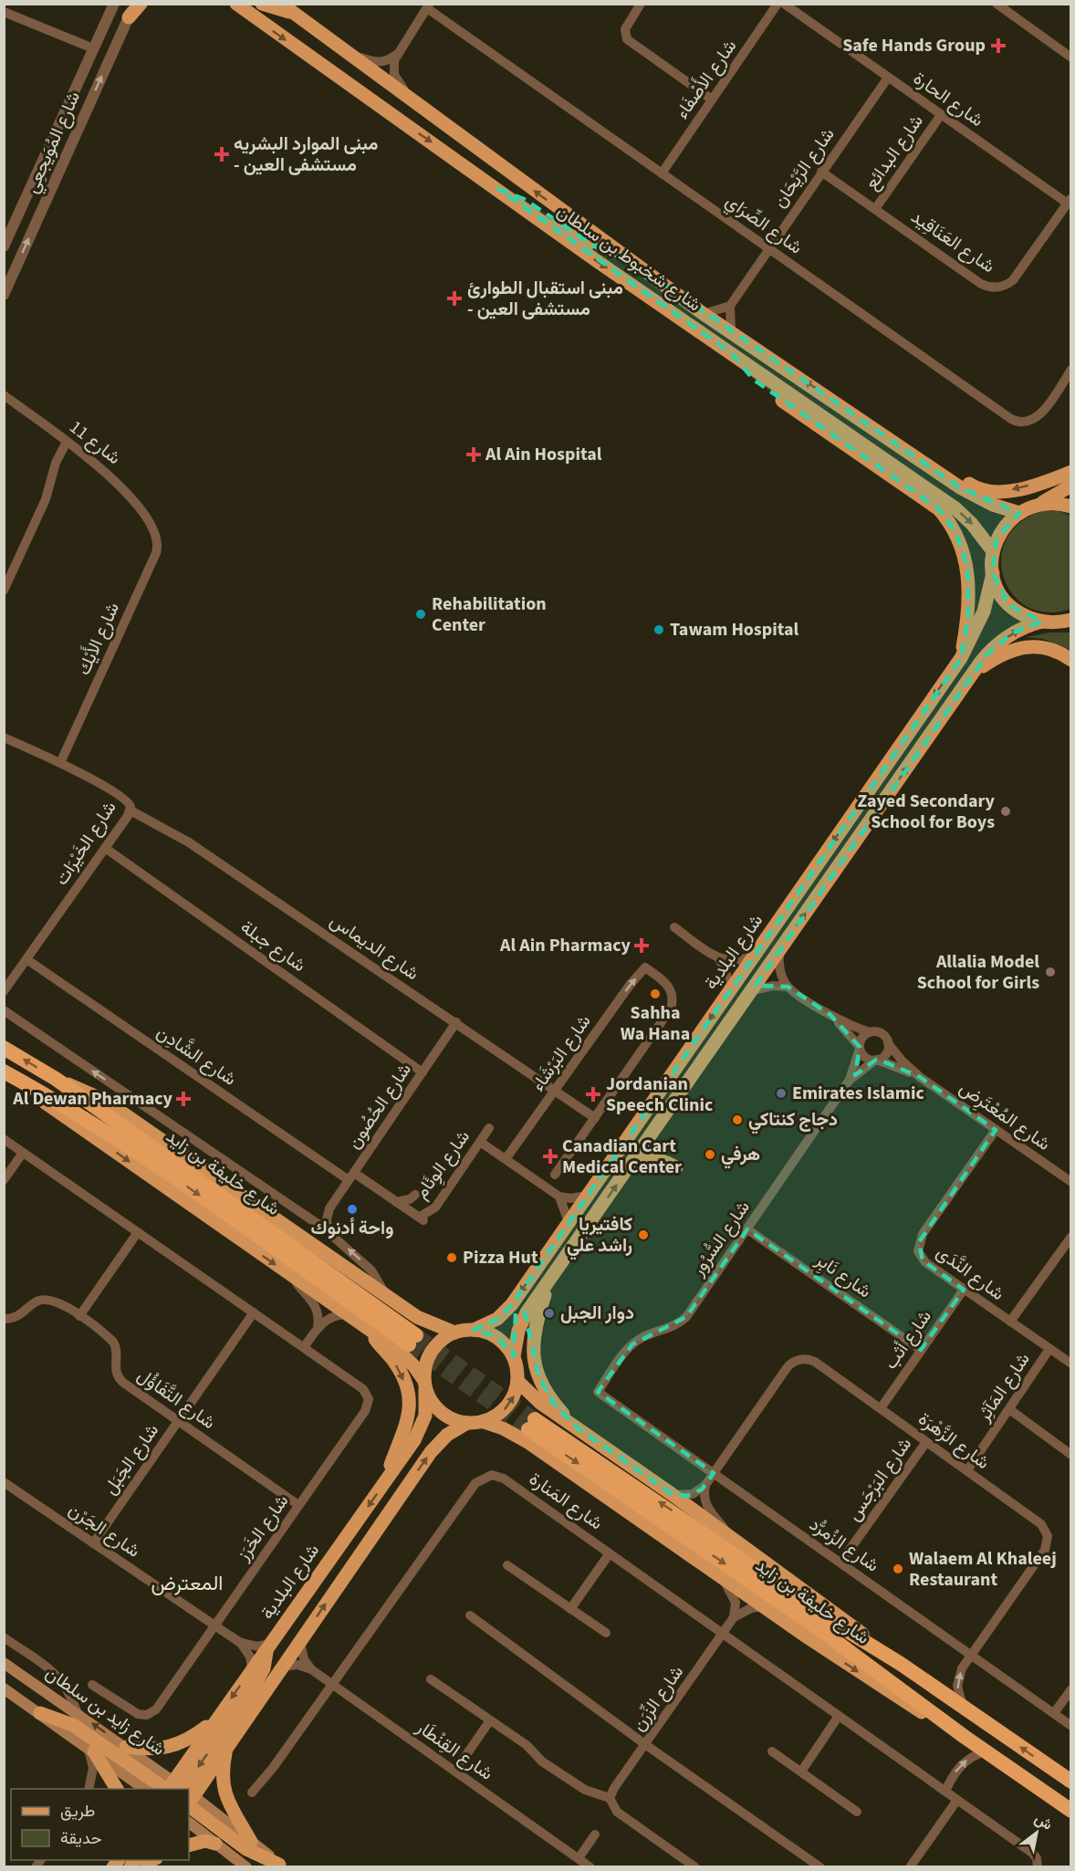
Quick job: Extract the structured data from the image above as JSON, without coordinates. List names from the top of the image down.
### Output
{
  "streets": {
    "highway": ["شارع خليفة بن زايد"],
    "main road": ["شارع شخبوط بن سلطان", "شارع البلدية", "شارع زايد بن سلطان"],
    "street": [
      "شارع الأَصْفَاء",
      "شارع الحارة",
      "شارع المُوَيجعِي",
      "شارع البدائع",
      "شارع الرَّيْحَان",
      "شارع الصِّرَاي",
      "شارع العَنَاقِيد",
      "شارع 11",
      "شارع الأَيْك",
      "شارع الخَيْرَات",
      "شارع جبلة",
      "شارع الديماس",
      "شارع البَرْشَاء",
      "شارع الشَّادِن",
      "شارع الحُصُون",
      "شارع المُعْتَرِض",
      "شارع الوِئَام",
      "شارع السُّرُور",
      "شارع النَّدَى",
      "شارع نَابِر",
      "شارع أثب",
      "شارع المَآثِر",
      "شارع التَّفَاؤُل",
      "شارع الزَّهْرَة",
      "شارع الجَبَل",
      "شارع البَرْجَس",
      "شارع المَنارة",
      "شارع الخَرَز",
      "شارع الجَرْن",
      "شارع الزُمرُّد",
      "شارع الزِّرَن",
      "شارع القِنْطَار"
    ]
  },
  "crossings": [
    ["شارع الأَصْفَاء", "شارع الصِّرَاي"],
    ["شارع الحارة", "شارع البدائع"],
    ["شارع الحارة", "شارع الرَّيْحَان"],
    ["شارع الحارة", "شارع العَنَاقِيد"],
    ["شارع البدائع", "شارع العَنَاقِيد"],
    ["شارع الرَّيْحَان", "شارع الصِّرَاي"],
    ["شارع الرَّيْحَان", "شارع العَنَاقِيد"],
    ["شارع 11", "شارع الأَيْك"],
    ["شارع الأَيْك", "شارع الخَيْرَات"],
    ["شارع الخَيْرَات", "شارع جبلة"],
    ["شارع الخَيْرَات", "شارع الديماس"],
    ["شارع الخَيْرَات", "شارع الشَّادِن"],
    ["شارع جبلة", "شارع الحُصُون"],
    ["شارع الديماس", "شارع البَرْشَاء"],
    ["شارع الديماس", "شارع الحُصُون"],
    ["شارع البلدية", "شارع الجَرْن"],
    ["شارع الشَّادِن", "شارع الحُصُون"],
    ["شارع الشَّادِن", "شارع الوِئَام"],
    ["شارع المُعْتَرِض", "شارع السُّرُور"],
    ["شارع المُعْتَرِض", "شارع النَّدَى"],
    ["شارع خليفة بن زايد", "شارع الزَّهْرَة"],
    ["شارع السُّرُور", "شارع نَابِر"],
    ["شارع السُّرُور", "شارع الزُمرُّد"],
    ["شارع النَّدَى", "شارع أثب"],
    ["شارع النَّدَى", "شارع المَآثِر"],
    ["شارع نَابِر", "شارع أثب"],
    ["شارع أثب", "شارع الزَّهْرَة"],
    ["شارع المَآثِر", "شارع الزَّهْرَة"],
    ["شارع التَّفَاؤُل", "شارع الجَبَل"],
    ["شارع التَّفَاؤُل", "شارع الخَرَز"],
    ["شارع الزَّهْرَة", "شارع البَرْجَس"],
    ["شارع الزَّهْرَة", "شارع الزُمرُّد"],
    ["شارع الجَبَل", "شارع الخَرَز"],
    ["شارع الجَبَل", "شارع الجَرْن"],
    ["شارع البَرْجَس", "شارع الزُمرُّد"],
    ["شارع المَنارة", "شارع الزِّرَن"],
    ["شارع المَنارة", "شارع القِنْطَار"],
    ["شارع الخَرَز", "شارع الجَرْن"]
  ],
  "districts": ["المعترض"],
  "places": {
    "health": [
      "Safe Hands Group",
      "مبنى الموارد البشريه - مستشفى العين",
      "مبنى استقبال الطوارئ - مستشفى العين",
      "Al Ain Hospital",
      "Al Ain Pharmacy",
      "Jordanian Speech Clinic",
      "Al Dewan Pharmacy",
      "Canadian Cart Medical Center"
    ],
    "other": [
      "Rehabilitation Center",
      "Tawam Hospital",
      "Zayed Secondary School for Boys",
      "Allalia Model School for Girls",
      "Sahha Wa Hana",
      "Emirates Islamic",
      "دجاج كنتاكي",
      "هرفي",
      "واحة أدنوك",
      "كافتيريا راشد علي",
      "Pizza Hut",
      "دوار الجبل",
      "Walaem Al Khaleej Restaurant"
    ]
  },
  "legend": ["طريق", "حديقة"],
  "north": "top right"
}
